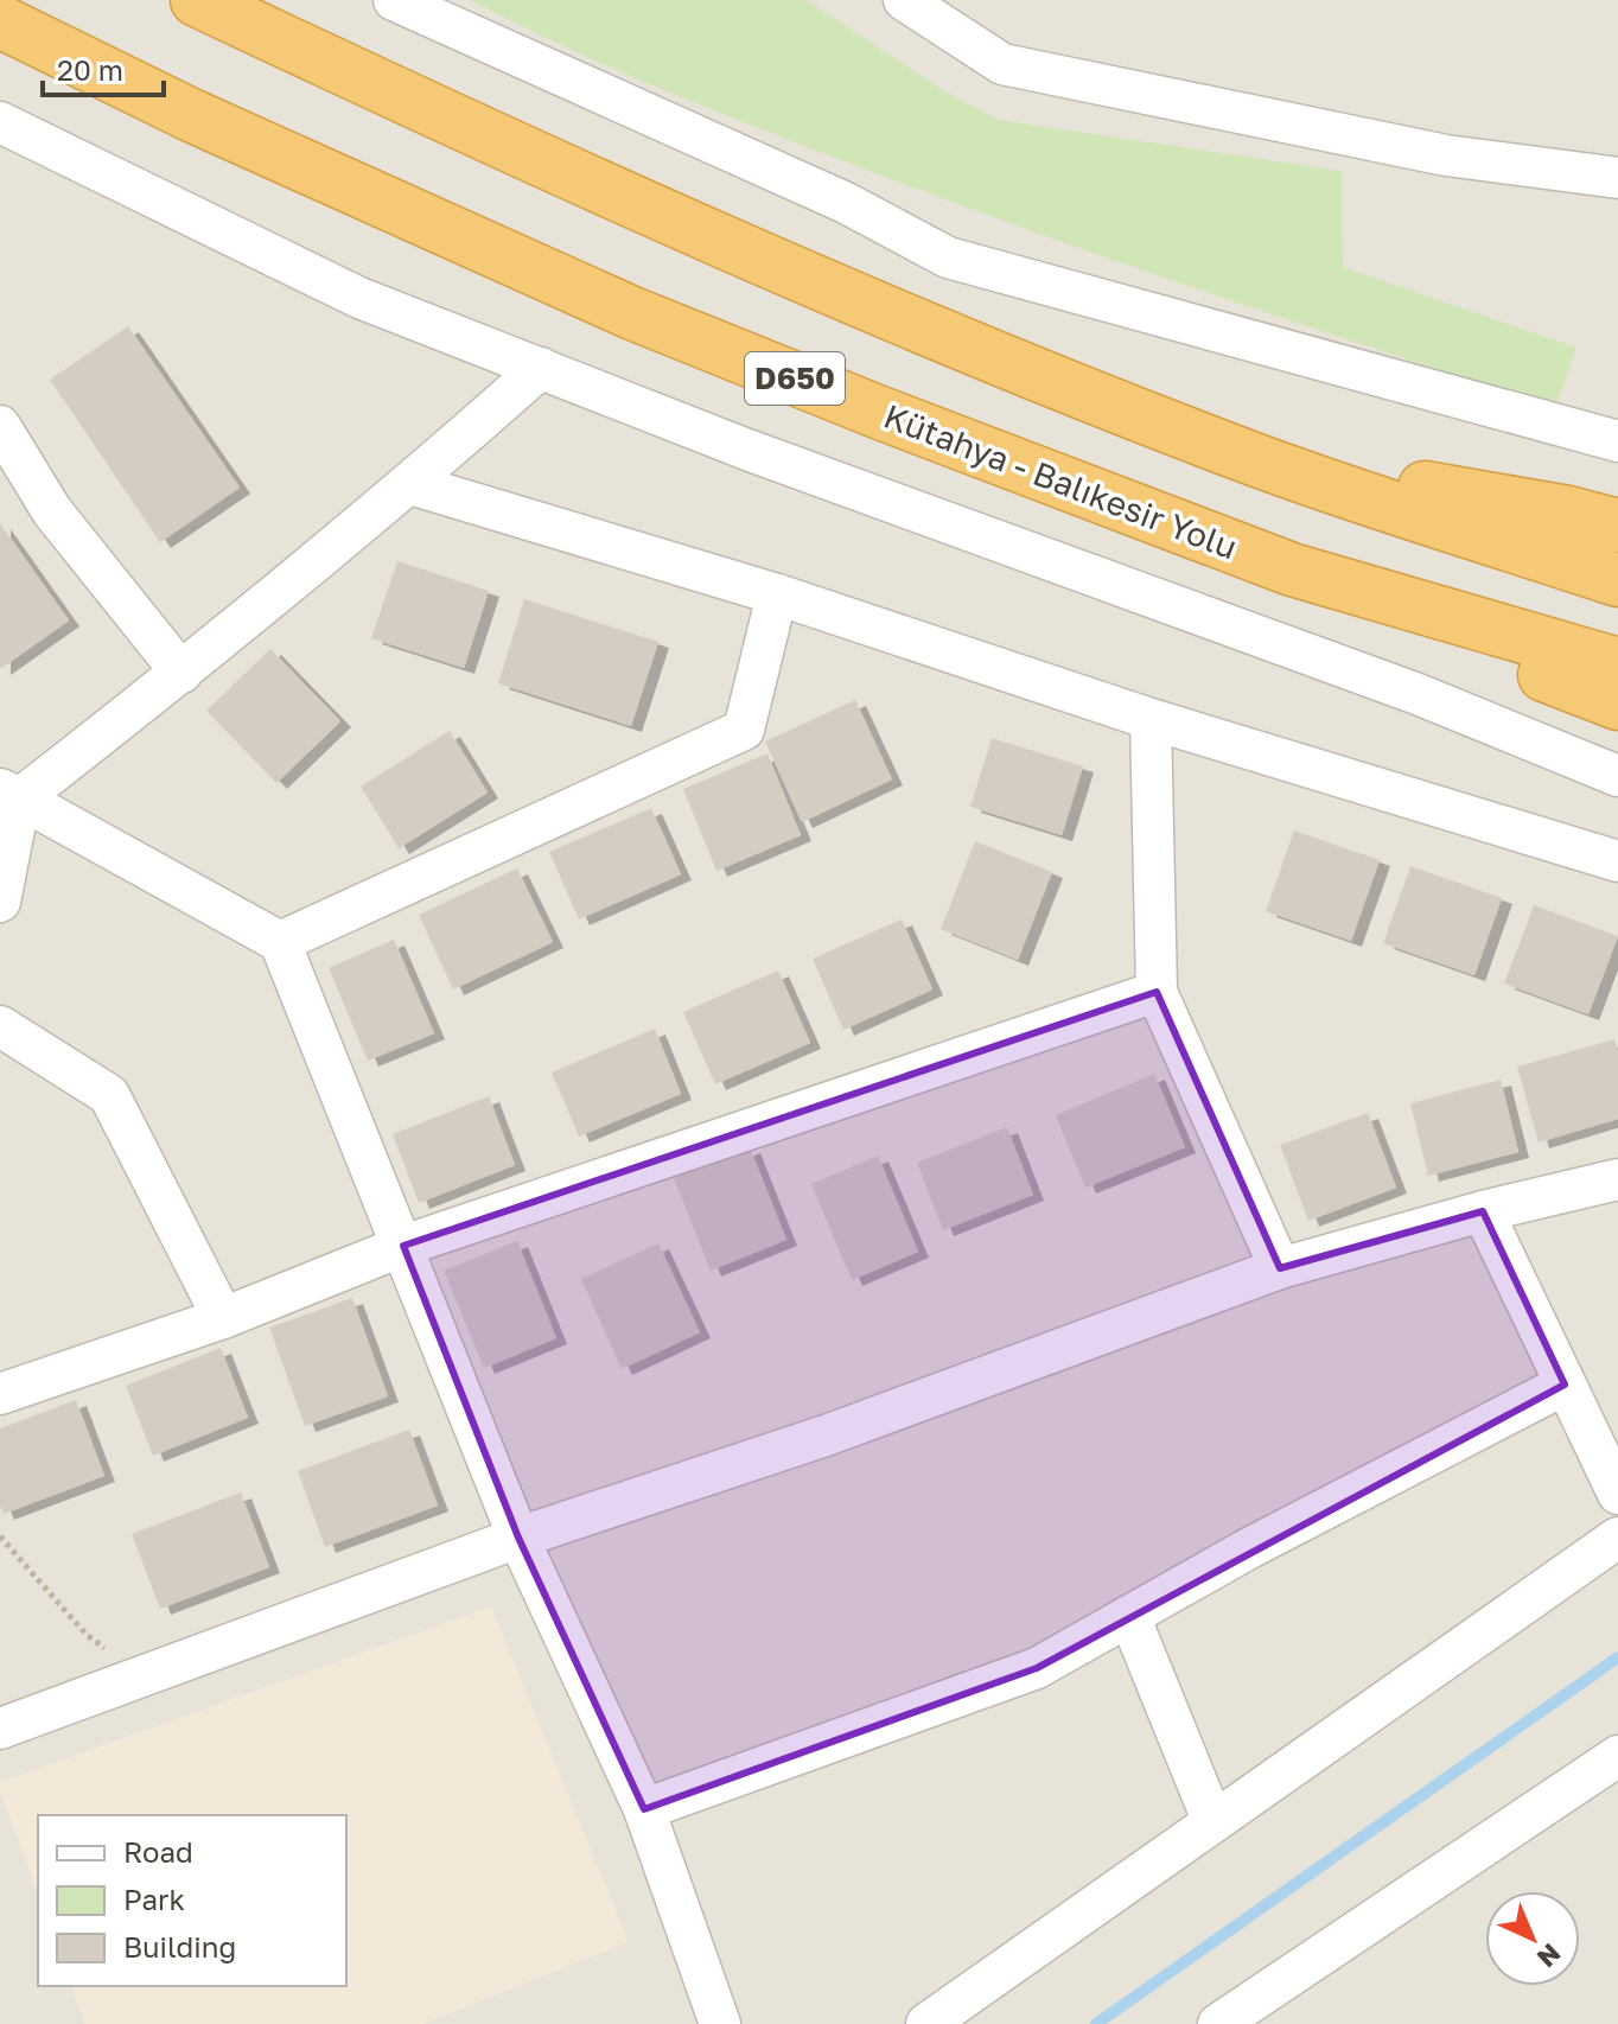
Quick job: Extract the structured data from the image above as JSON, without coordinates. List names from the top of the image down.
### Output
{
  "streets": {
    "highway": ["D650", "Kütahya - Balıkesir Yolu"]
  },
  "legend": ["Road", "Park", "Building"],
  "scale_bar": "20 m",
  "north": "bottom right"
}
